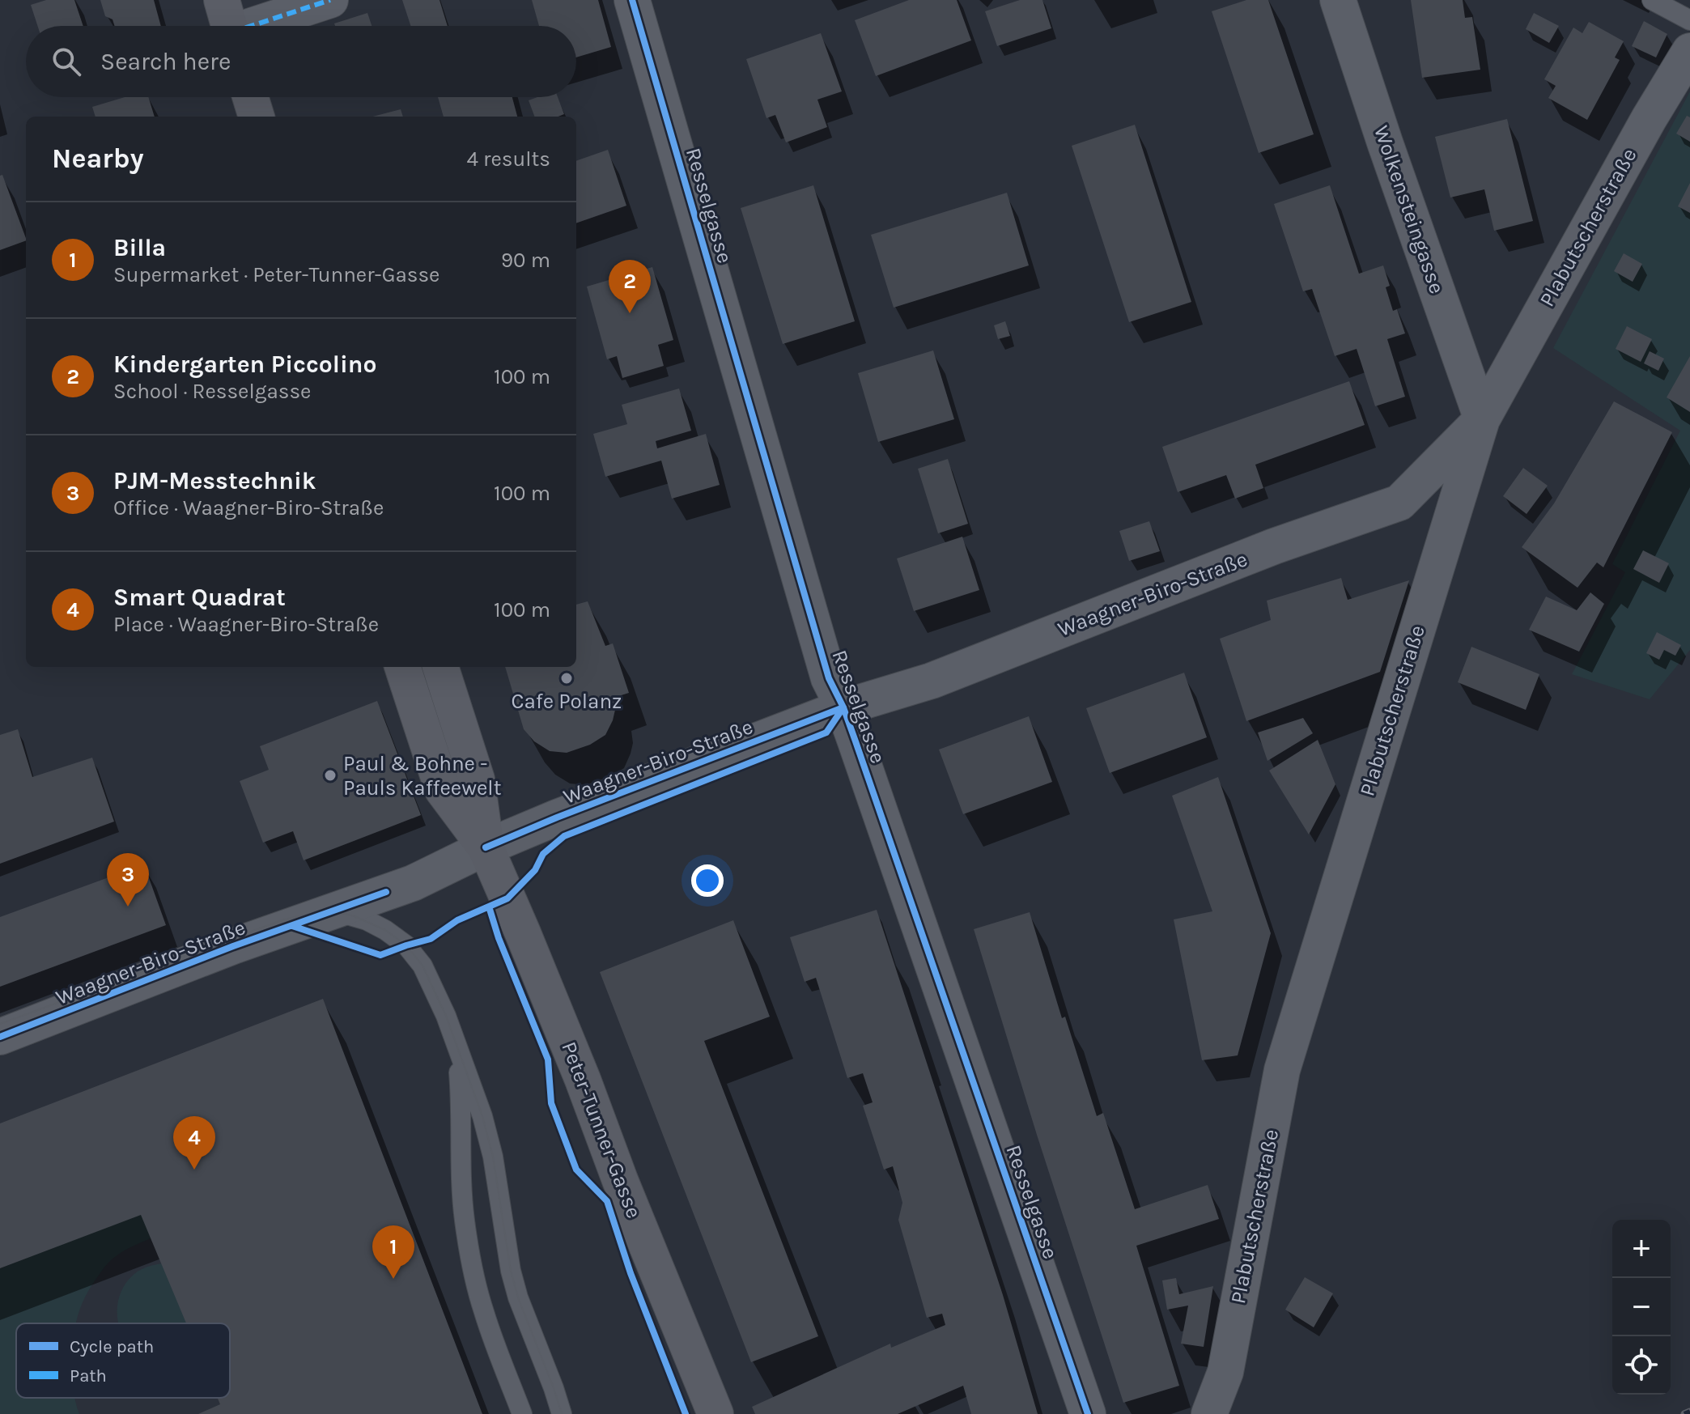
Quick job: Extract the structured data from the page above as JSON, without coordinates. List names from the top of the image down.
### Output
{
  "streets": {
    "main road": ["Peter-Tunner-Gasse"],
    "street": [
      "Resselgasse",
      "Wolkensteingasse",
      "Plabutscherstraße",
      "Waagner-Biro-Straße"
    ]
  },
  "crossings": [
    ["Resselgasse", "Waagner-Biro-Straße"],
    ["Wolkensteingasse", "Plabutscherstraße"],
    ["Wolkensteingasse", "Waagner-Biro-Straße"],
    ["Plabutscherstraße", "Waagner-Biro-Straße"],
    ["Waagner-Biro-Straße", "Peter-Tunner-Gasse"]
  ],
  "places": ["Cafe Polanz", "Paul & Bohne - Pauls Kaffeewelt"],
  "legend": ["Cycle path", "Path"],
  "page": {
    "search": "Search here",
    "heading": ["Nearby", "4 results"],
    "list": [
      {
        "mark": "1",
        "name": "Billa",
        "note": "Supermarket · Peter-Tunner-Gasse",
        "value": "90 m"
      },
      {
        "mark": "2",
        "name": "Kindergarten Piccolino",
        "note": "School · Resselgasse",
        "value": "100 m"
      },
      {
        "mark": "3",
        "name": "PJM-Messtechnik",
        "note": "Office · Waagner-Biro-Straße",
        "value": "100 m"
      },
      {
        "mark": "4",
        "name": "Smart Quadrat",
        "note": "Place · Waagner-Biro-Straße",
        "value": "100 m"
      }
    ],
    "pins": [
      "2",
      "3",
      "4",
      "1"
    ],
    "map_buttons": ["+", "−"]
  }
}
